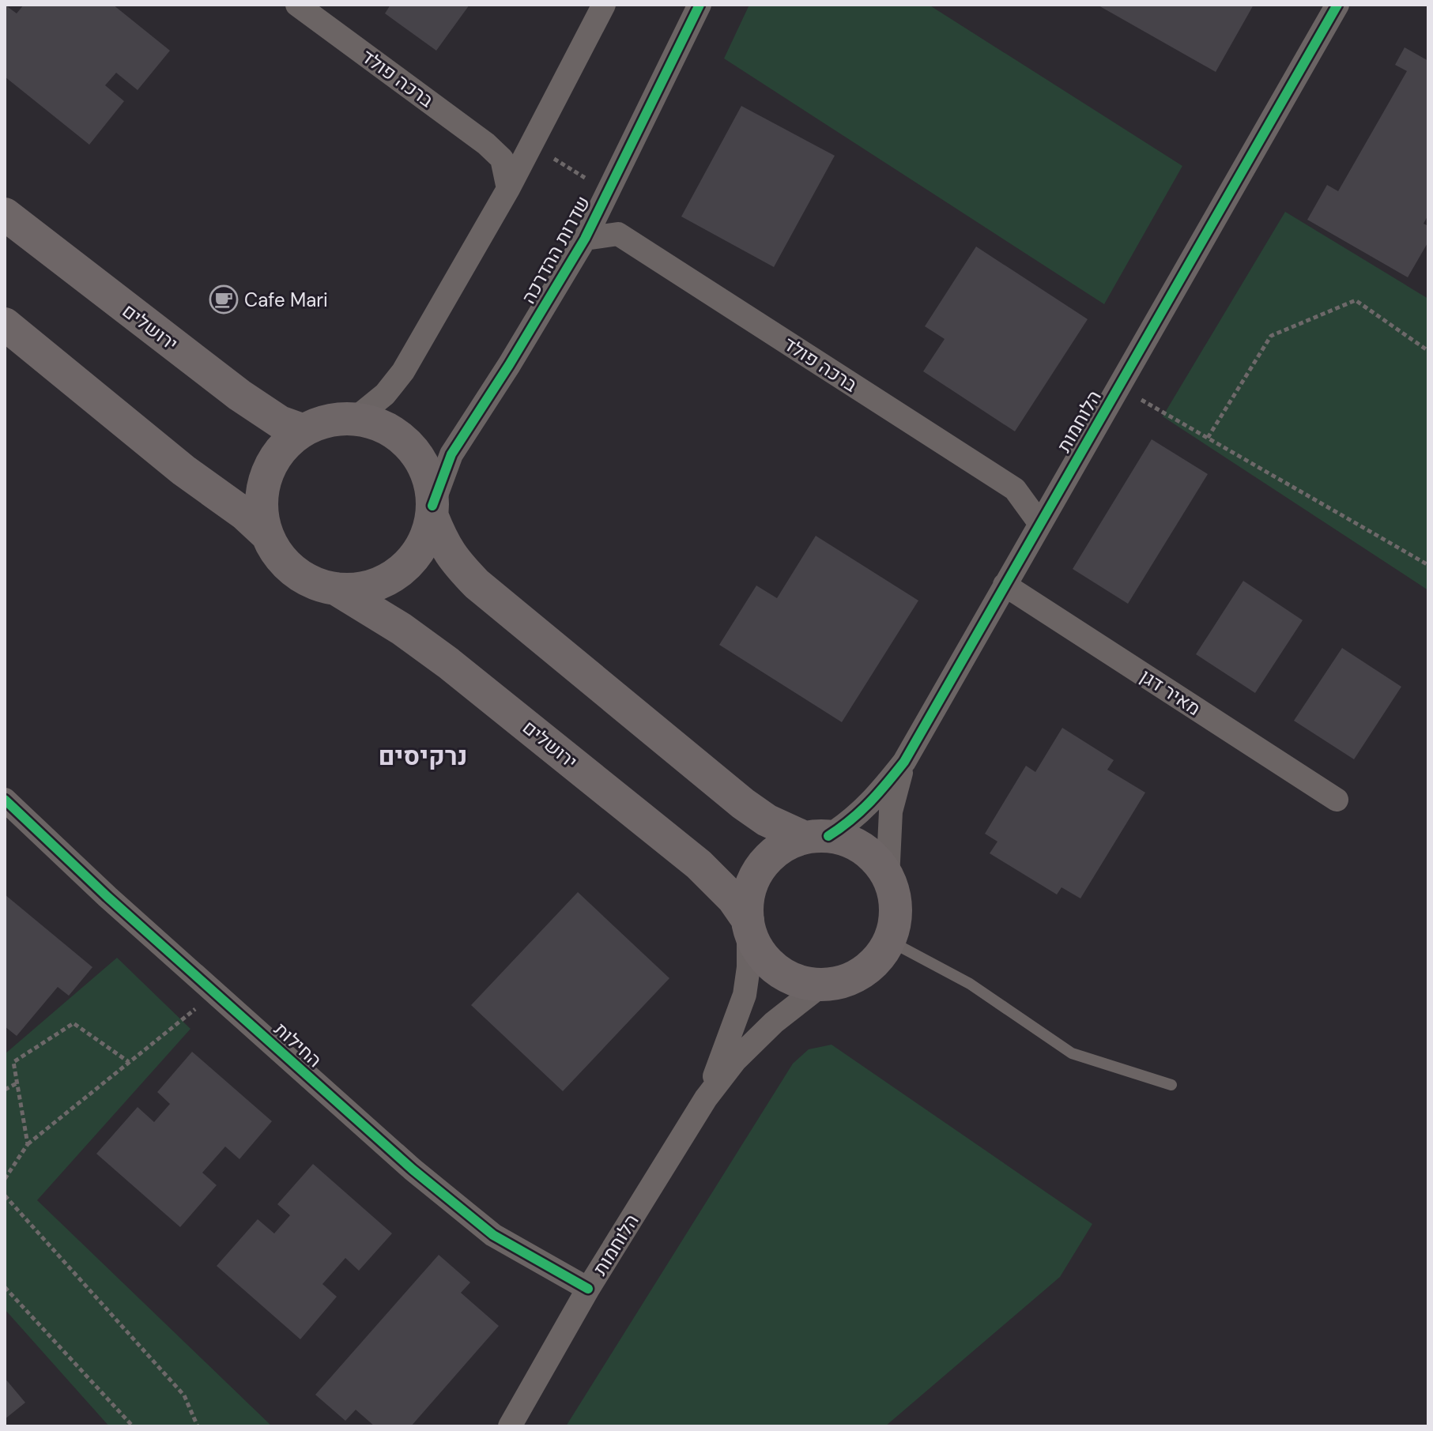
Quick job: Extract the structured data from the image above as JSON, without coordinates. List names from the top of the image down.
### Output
{
  "streets": {
    "street": [
      "ברכה פולד",
      "שדרות ההדרכה",
      "ירושלים",
      "הלוחמות",
      "מאיר דגן",
      "החילות"
    ]
  },
  "crossings": [
    ["ברכה פולד", "שדרות ההדרכה"],
    ["ברכה פולד", "הלוחמות"],
    ["שדרות ההדרכה", "ירושלים"],
    ["ירושלים", "הלוחמות"],
    ["הלוחמות", "מאיר דגן"],
    ["הלוחמות", "החילות"]
  ],
  "districts": ["נרקיסים"],
  "places": {
    "cafe": ["Cafe Mari"]
  }
}
